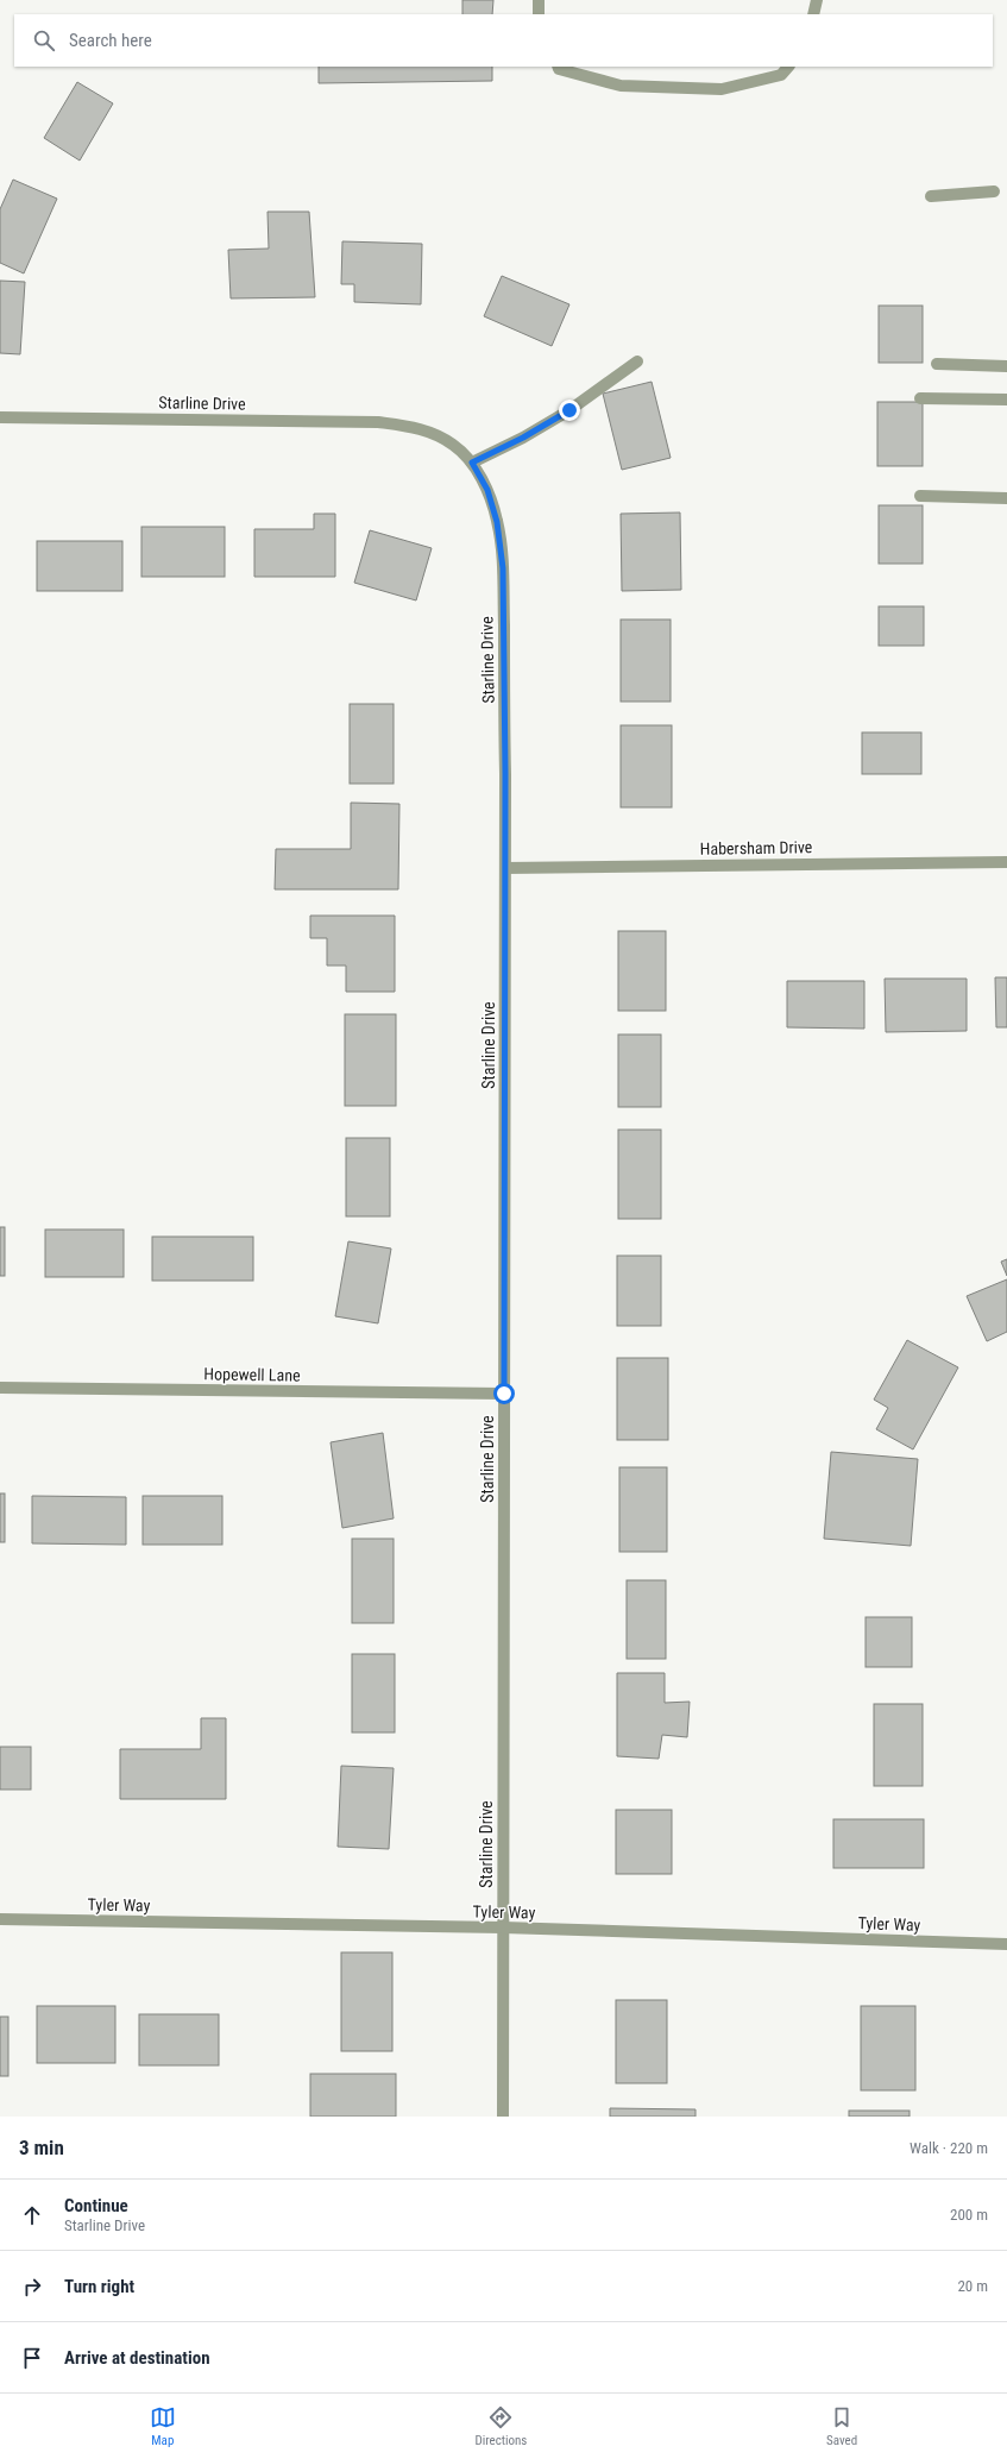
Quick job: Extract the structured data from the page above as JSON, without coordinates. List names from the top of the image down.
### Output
{
  "streets": {
    "street": [
      "Starline Drive",
      "Habersham Drive",
      "Hopewell Lane",
      "Tyler Way"
    ]
  },
  "crossings": [
    ["Starline Drive", "Habersham Drive"],
    ["Starline Drive", "Hopewell Lane"],
    ["Starline Drive", "Tyler Way"]
  ],
  "page": {
    "search": "Search here",
    "heading": ["3 min", "Walk · 220 m"],
    "list": [
      ["Continue", "Starline Drive", "200 m"],
      ["Turn right", "20 m"],
      "Arrive at destination"
    ],
    "nav": ["Map", "Directions", "Saved"]
  }
}
